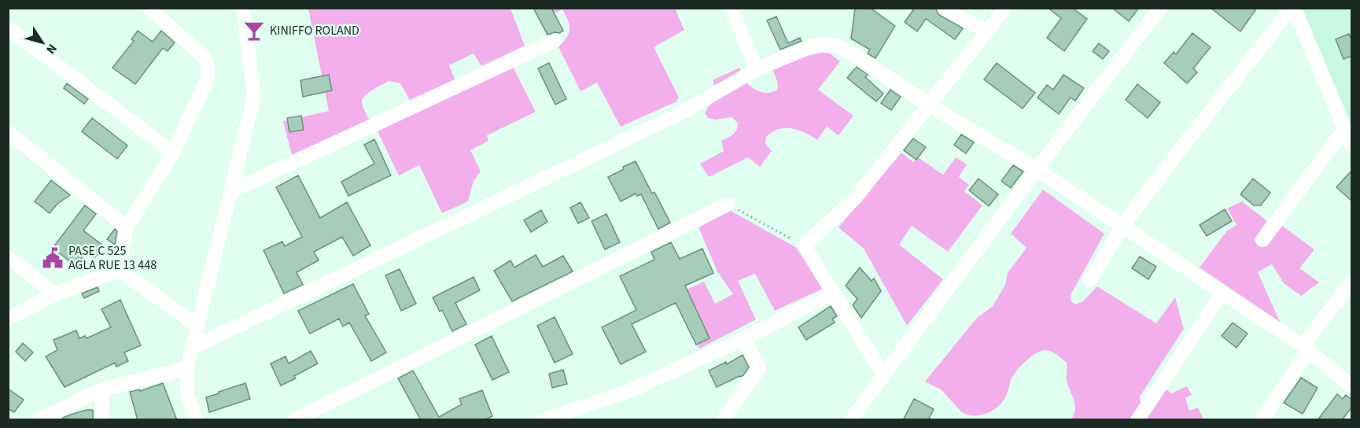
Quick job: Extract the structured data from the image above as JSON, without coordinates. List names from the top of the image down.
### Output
{
  "places": {
    "bar": ["KINIFFO ROLAND"],
    "public building": ["PASE C 525 AGLA RUE 13 448"]
  },
  "north": "bottom right"
}
